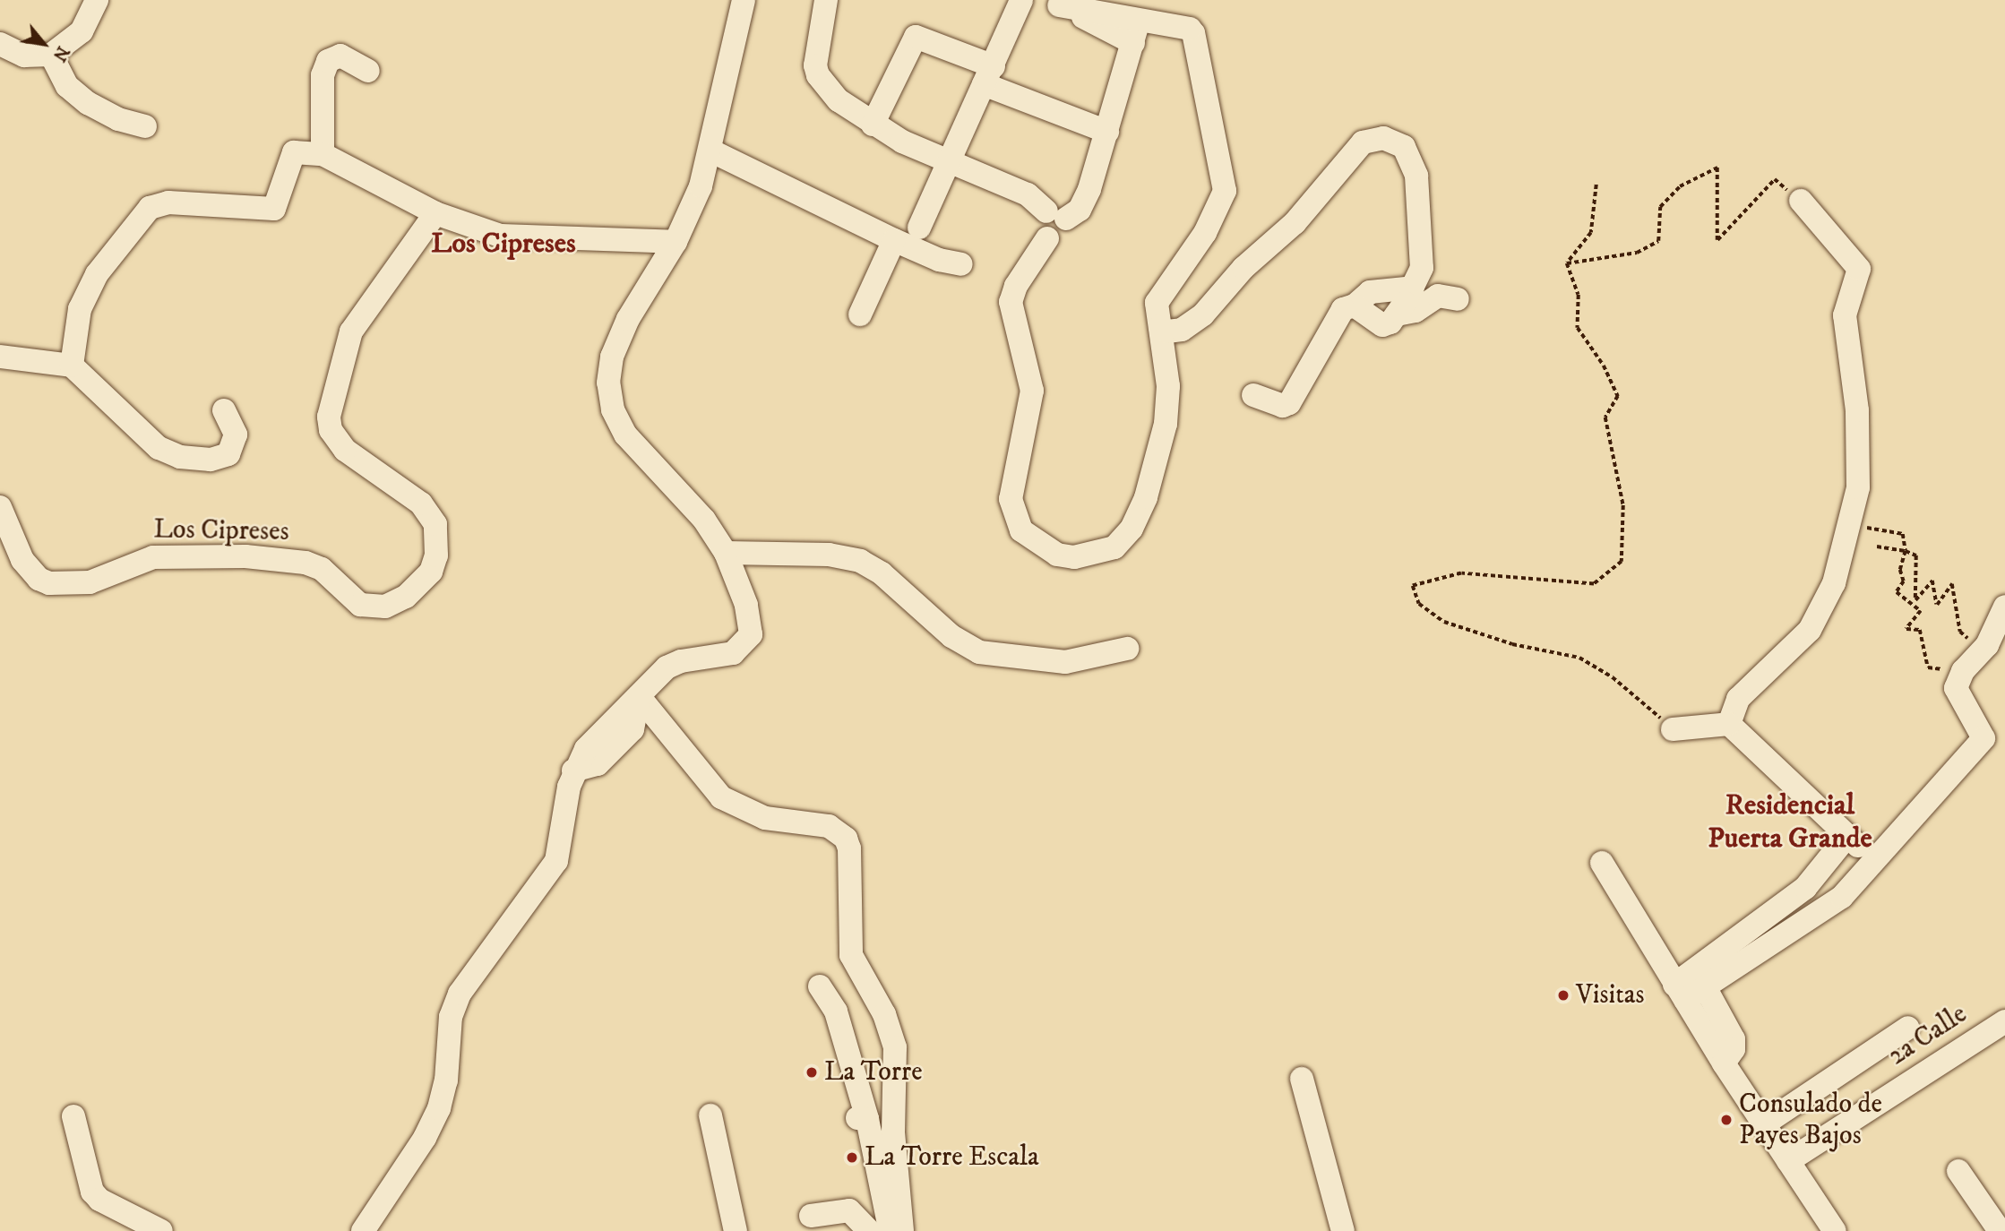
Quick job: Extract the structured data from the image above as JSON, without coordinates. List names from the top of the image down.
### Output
{
  "streets": {
    "street": ["Los Cipreses", "2a Calle"]
  },
  "districts": ["Los Cipreses", "Residencial Puerta Grande"],
  "places": [
    "Visitas",
    "La Torre",
    "Consulado de Payes Bajos",
    "La Torre Escala"
  ],
  "north": "bottom right"
}
